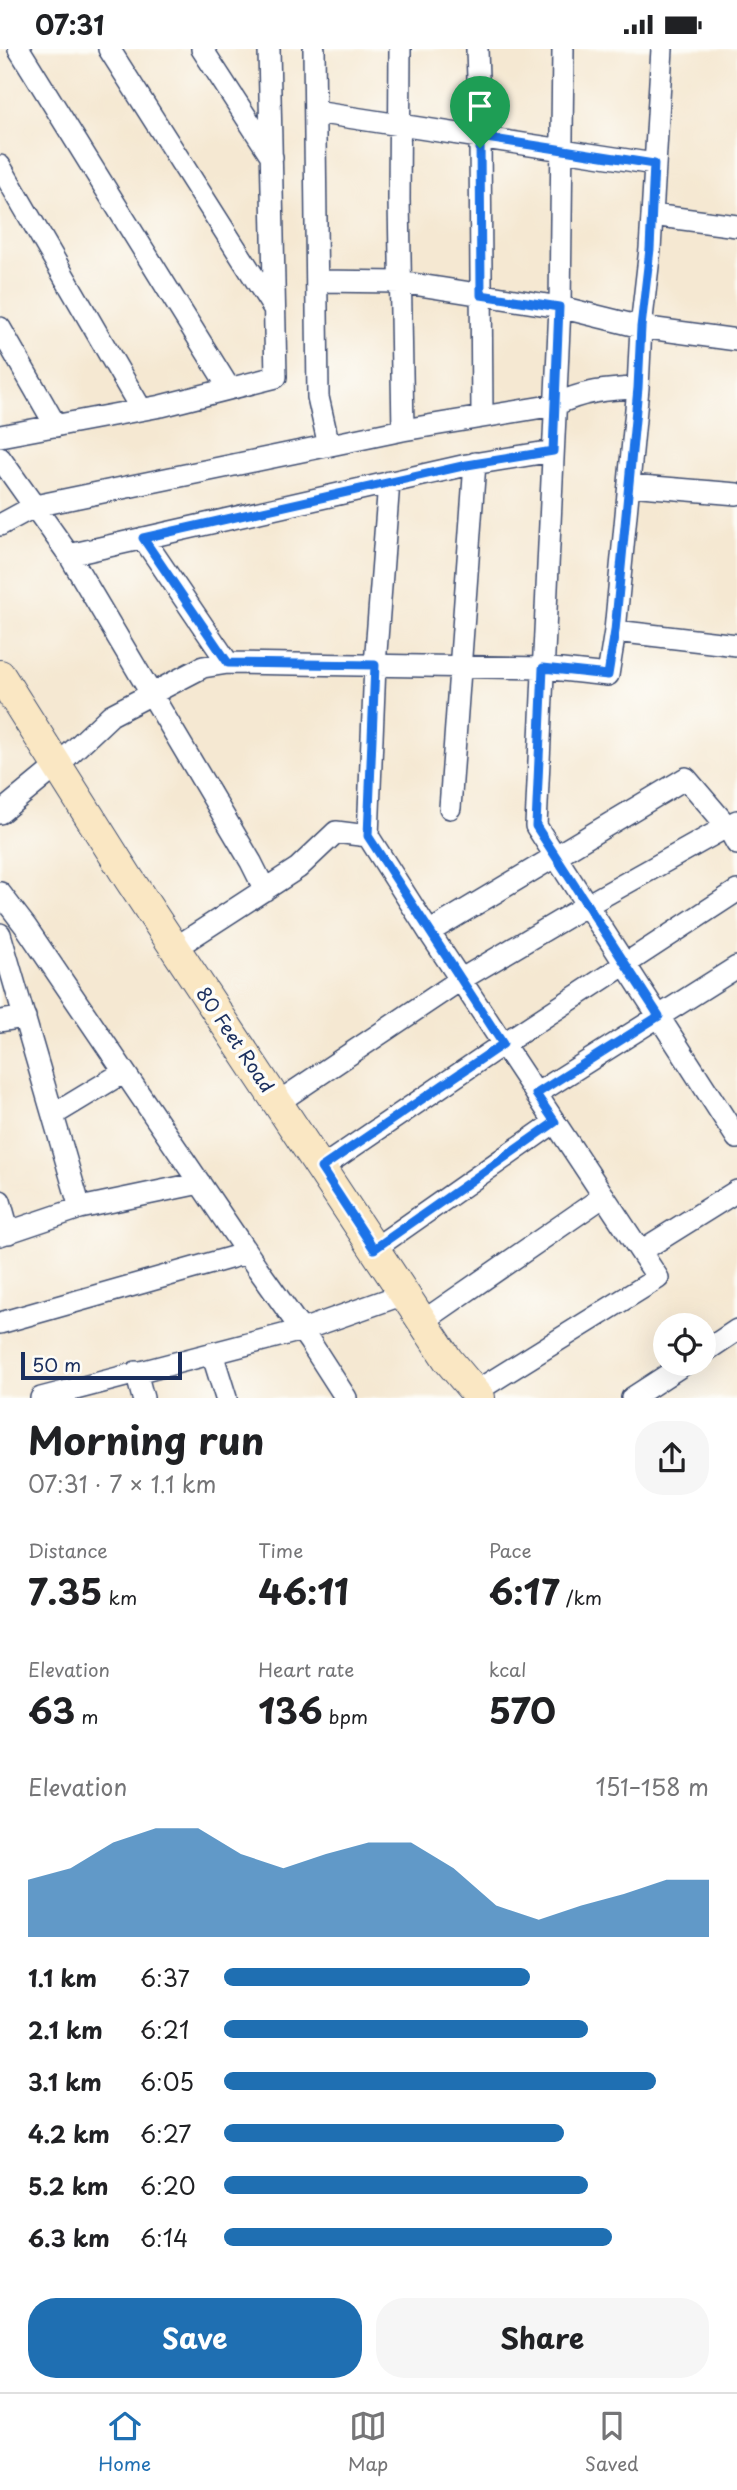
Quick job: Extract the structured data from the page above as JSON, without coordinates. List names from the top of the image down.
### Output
{
  "streets": {
    "main road": ["80 Feet Road"]
  },
  "scale_bar": "50 m",
  "page": {
    "status": "07:31",
    "scale": "50 m",
    "heading": ["Morning run", "07:31 · 7 × 1.1 km"],
    "stats": [
      ["Distance", "7.35 km"],
      ["Time", "46:11"],
      ["Pace", "6:17 /km"],
      ["Elevation", "63 m"],
      ["Heart rate", "136 bpm"],
      ["kcal", "570"]
    ],
    "chart": ["Elevation", "151–158 m"],
    "list": [
      {
        "name": "1.1 km",
        "note": "6:37"
      },
      {
        "name": "2.1 km",
        "note": "6:21"
      },
      {
        "name": "3.1 km",
        "note": "6:05"
      },
      {
        "name": "4.2 km",
        "note": "6:27"
      },
      {
        "name": "5.2 km",
        "note": "6:20"
      },
      {
        "name": "6.3 km",
        "note": "6:14"
      }
    ],
    "buttons": ["Save", "Share"],
    "tabs": ["Home", "Map", "Saved"]
  }
}
